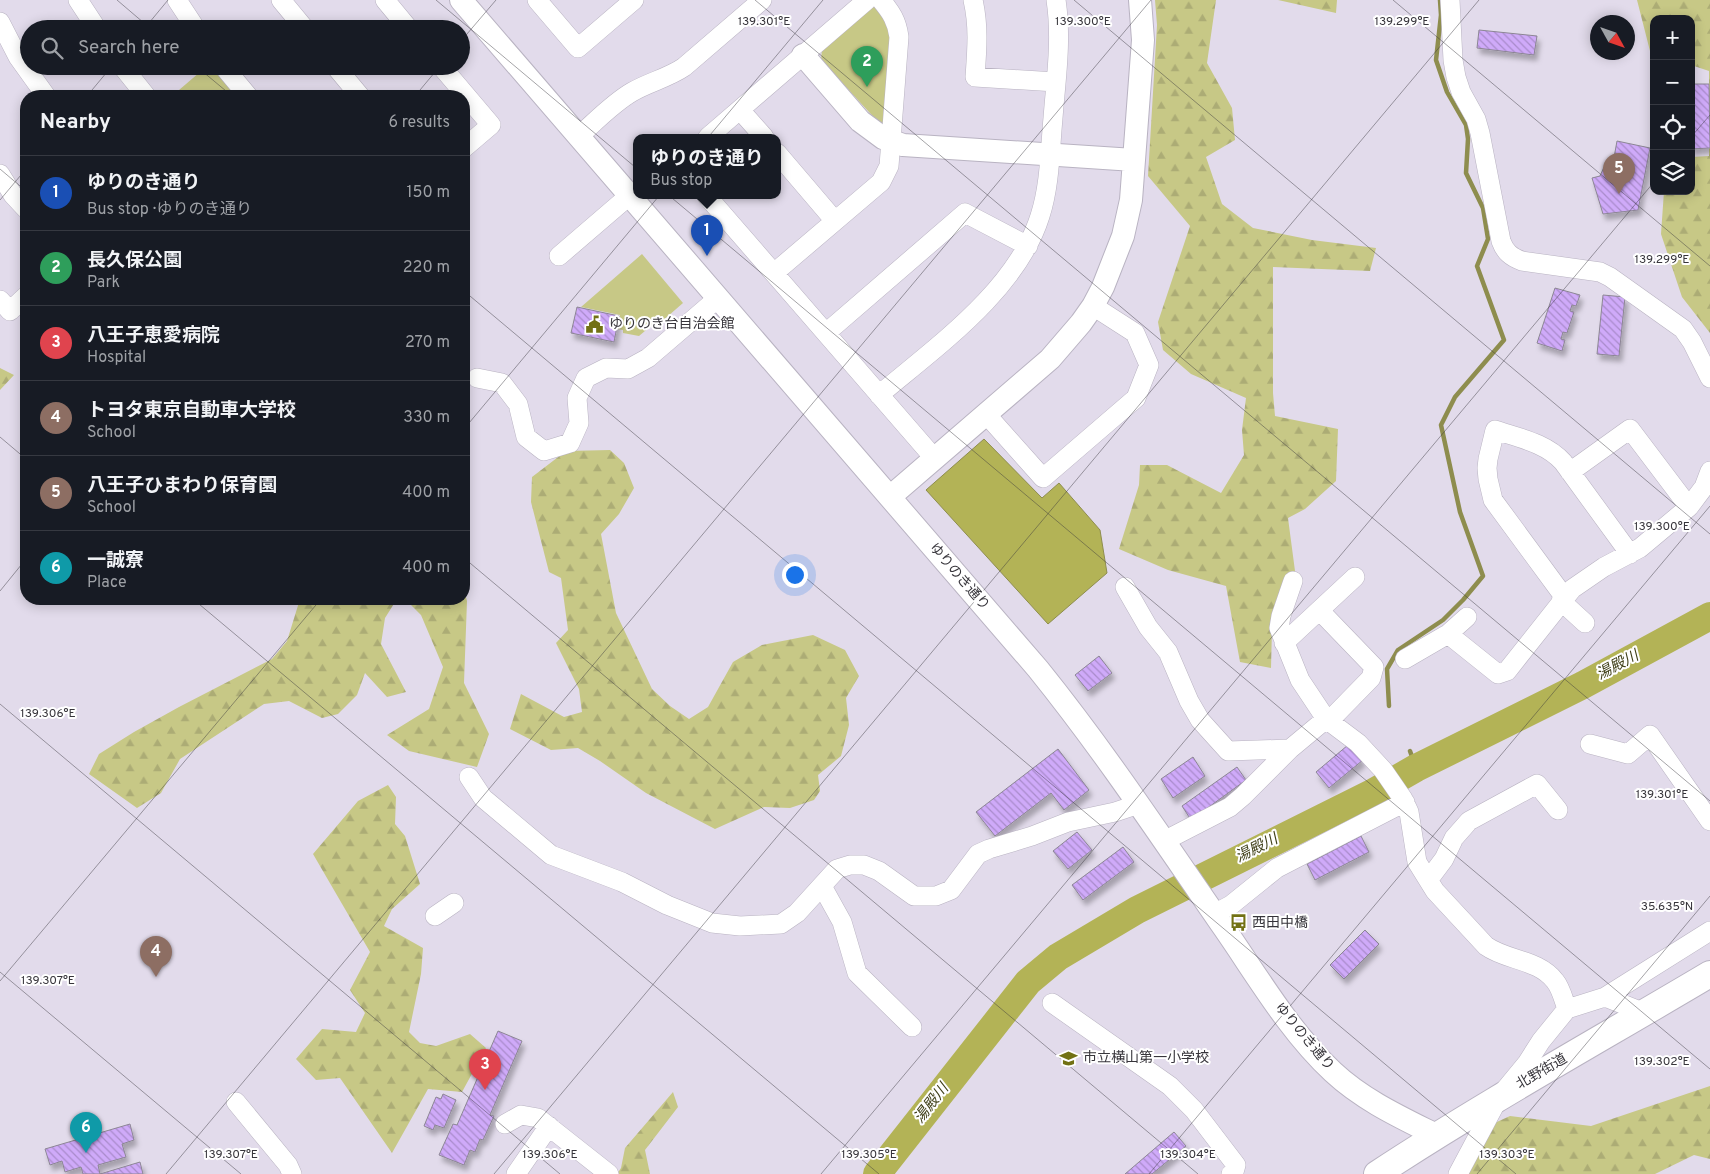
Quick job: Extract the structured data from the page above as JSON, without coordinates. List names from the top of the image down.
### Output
{
  "streets": {
    "main road": ["北野街道"],
    "street": ["ゆりのき通り"]
  },
  "crossings": [
    ["ゆりのき通り", "北野街道"]
  ],
  "water": ["湯殿川"],
  "places": {
    "public building": ["ゆりのき台自治会館"],
    "bus stop": ["西田中橋"],
    "school or university": ["市立横山第一小学校"]
  },
  "north": "bottom right",
  "page": {
    "map_buttons": ["+", "−"],
    "search": "Search here",
    "pins": [
      "2",
      "5",
      "1",
      "4",
      "3",
      "6"
    ],
    "heading": ["Nearby", "6 results"],
    "popup": ["ゆりのき通り", "Bus stop"],
    "list": [
      {
        "mark": "1",
        "name": "ゆりのき通り",
        "note": "Bus stop · ゆりのき通り",
        "value": "150 m"
      },
      {
        "mark": "2",
        "name": "長久保公園",
        "note": "Park",
        "value": "220 m"
      },
      {
        "mark": "3",
        "name": "八王子恵愛病院",
        "note": "Hospital",
        "value": "270 m"
      },
      {
        "mark": "4",
        "name": "トヨタ東京自動車大学校",
        "note": "School",
        "value": "330 m"
      },
      {
        "mark": "5",
        "name": "八王子ひまわり保育園",
        "note": "School",
        "value": "400 m"
      },
      {
        "mark": "6",
        "name": "一誠寮",
        "note": "Place",
        "value": "400 m"
      }
    ]
  },
  "coordinates": [
    "139.301°E",
    "139.300°E",
    "139.299°E",
    "139.306°E",
    "35.635°N",
    "139.307°E",
    "139.302°E",
    "139.305°E",
    "139.304°E",
    "139.303°E"
  ]
}
